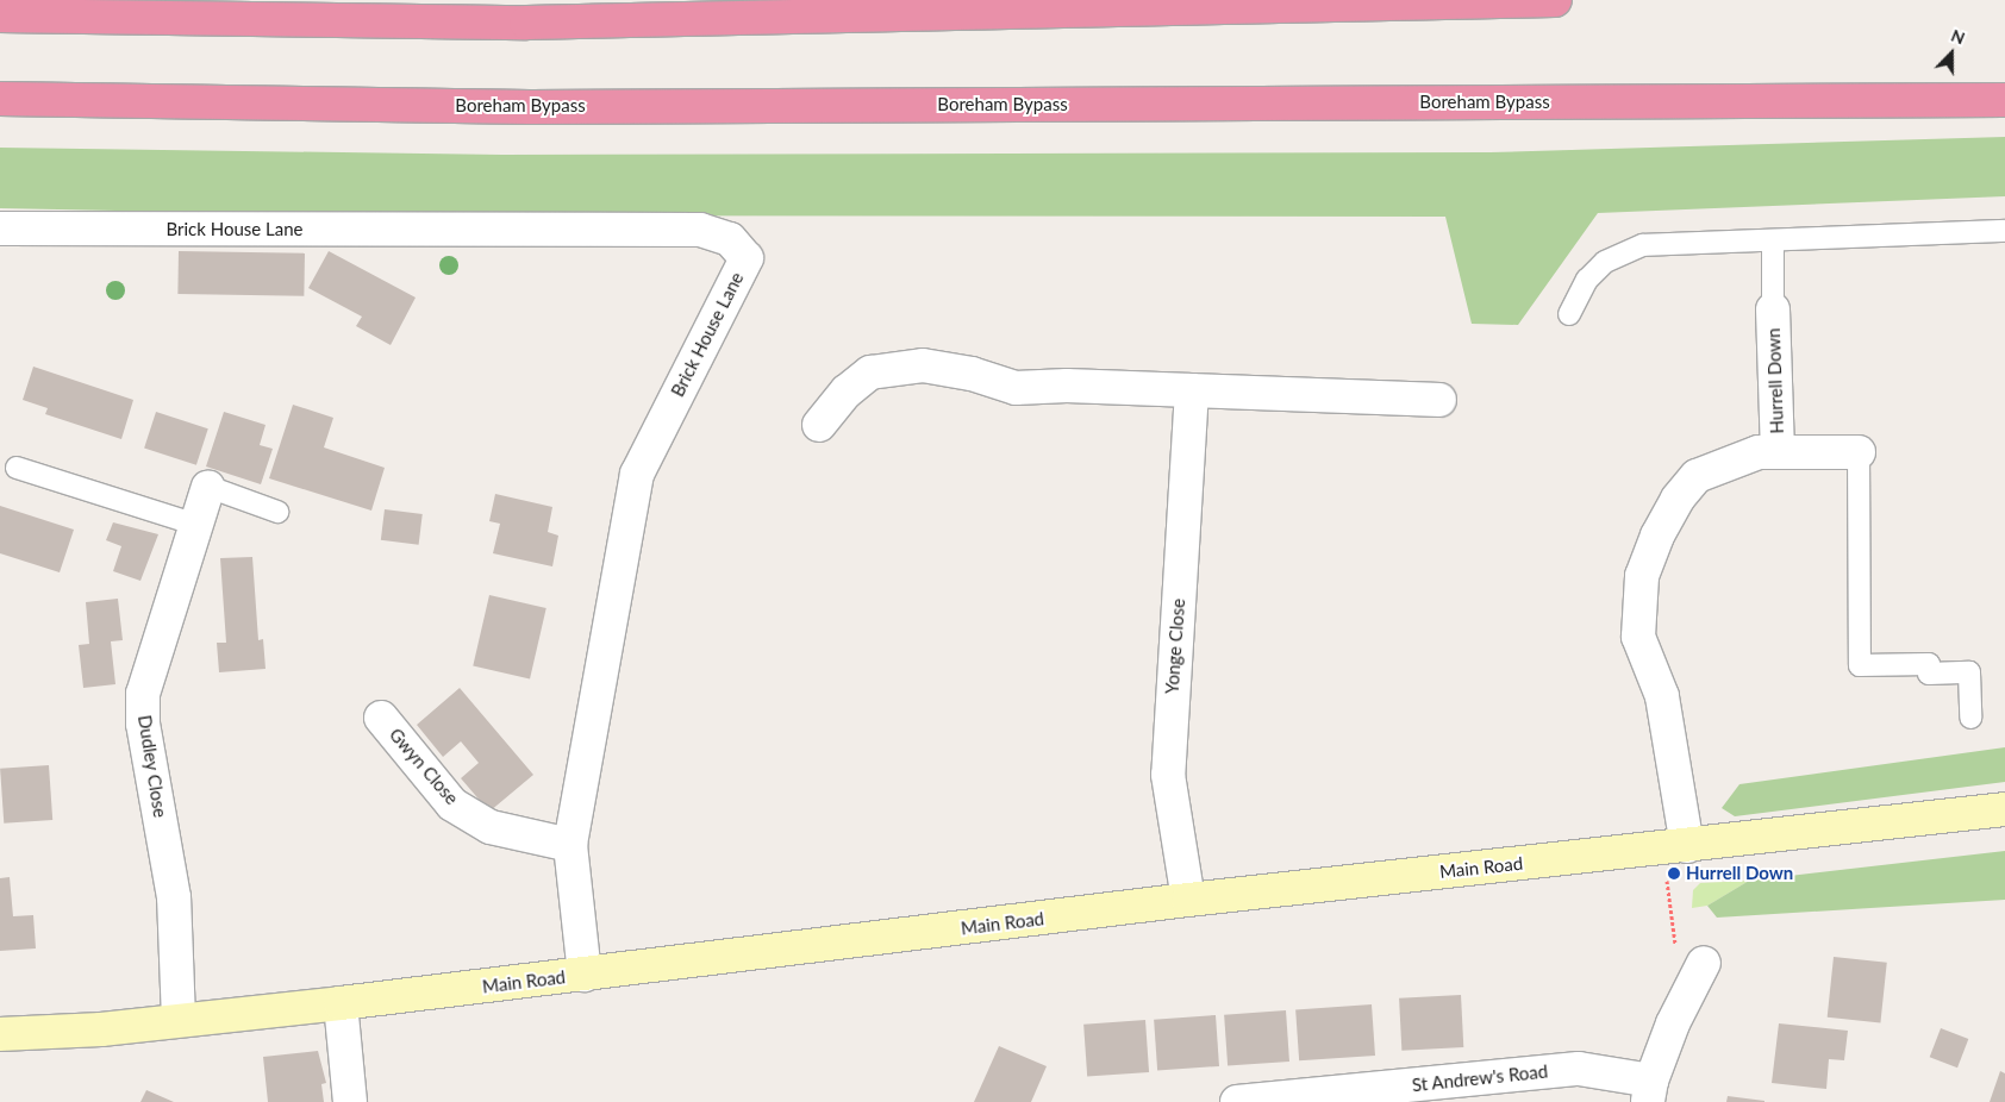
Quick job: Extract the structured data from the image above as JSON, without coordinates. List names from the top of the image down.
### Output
{
  "streets": {
    "highway": ["Boreham Bypass"],
    "main road": ["Main Road"],
    "street": [
      "Brick House Lane",
      "Hurrell Down",
      "Yonge Close",
      "Dudley Close",
      "Gwyn Close",
      "St Andrew's Road"
    ]
  },
  "crossings": [
    ["Brick House Lane", "Gwyn Close"],
    ["Brick House Lane", "Main Road"],
    ["Hurrell Down", "Main Road"],
    ["Yonge Close", "Main Road"],
    ["Dudley Close", "Main Road"]
  ],
  "places": ["Hurrell Down"],
  "north": "top"
}
